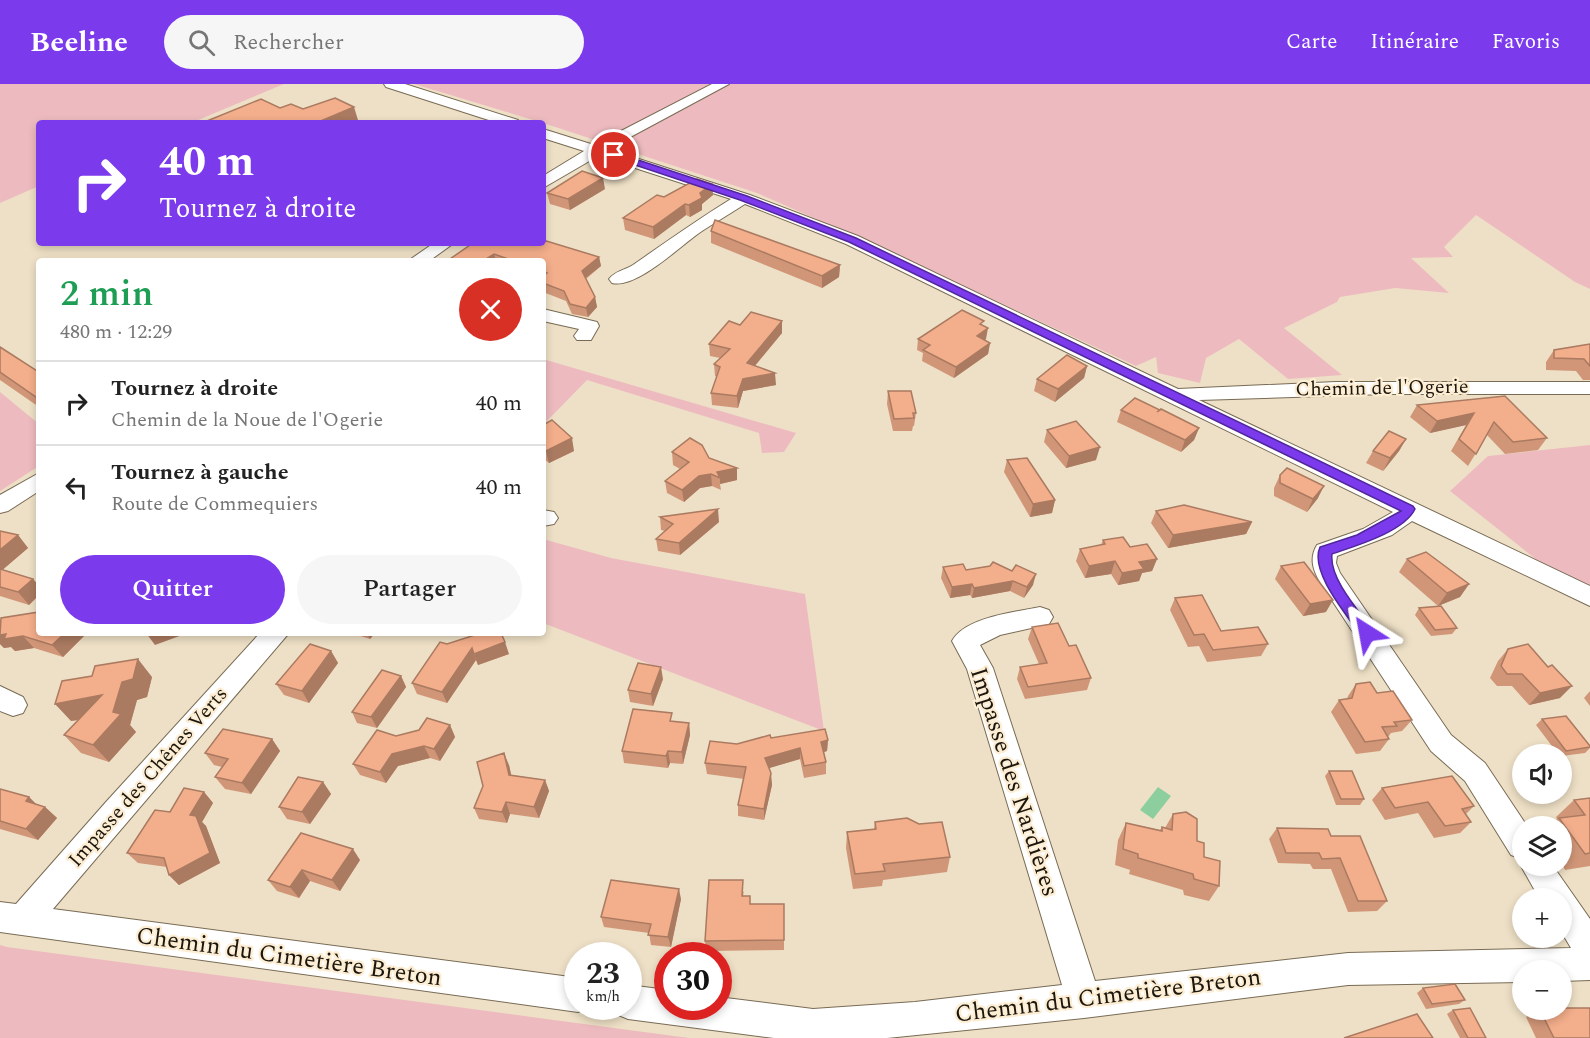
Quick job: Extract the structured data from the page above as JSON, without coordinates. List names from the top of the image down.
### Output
{
  "streets": {
    "street": [
      "Chemin de l'Ogerie",
      "Impasse des Chênes Verts",
      "Impasse des Nardières",
      "Chemin du Cimetière Breton"
    ]
  },
  "crossings": [
    ["Impasse des Chênes Verts", "Chemin du Cimetière Breton"],
    ["Impasse des Nardières", "Chemin du Cimetière Breton"]
  ],
  "page": {
    "header": "Beeline",
    "search": "Rechercher",
    "nav": ["Carte", "Itinéraire", "Favoris"],
    "turn": ["40 m", "Tournez à droite"],
    "heading": ["2 min", "480 m · 12:29"],
    "list": [
      {
        "name": "Tournez à droite",
        "note": "Chemin de la Noue de l'Ogerie",
        "value": "40 m"
      },
      {
        "name": "Tournez à gauche",
        "note": "Route de Commequiers",
        "value": "40 m"
      }
    ],
    "buttons": ["Quitter", "Partager"],
    "map_buttons": ["+", "−"],
    "speed": "23 km/h",
    "limit": "30"
  }
}
